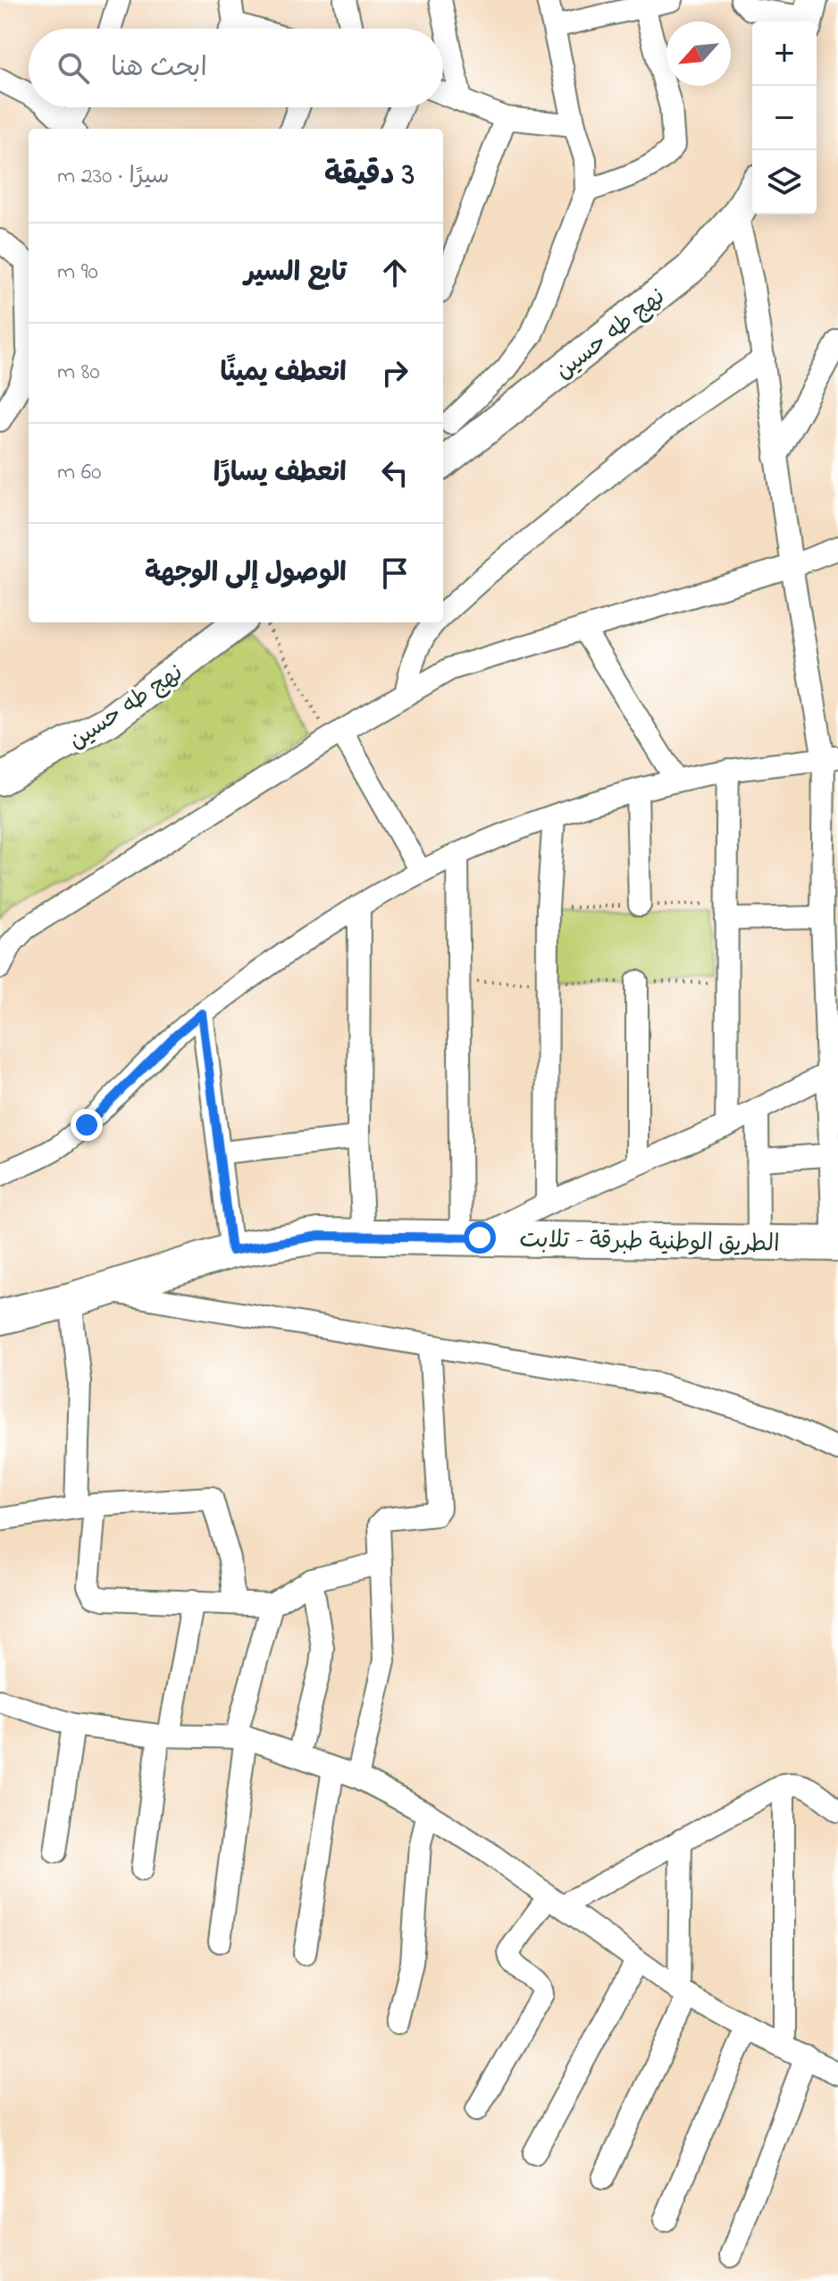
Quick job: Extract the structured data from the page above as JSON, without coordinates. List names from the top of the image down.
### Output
{
  "streets": {
    "main road": ["نهج طه حسين", "الطريق الوطنية طبرقة - تلابت"]
  },
  "north": "bottom left",
  "page": {
    "map_buttons": ["+", "−"],
    "search": "ابحث هنا",
    "heading": ["3 دقيقة", "سيرًا · 230 m"],
    "list": [
      ["تابع السير", "90 m"],
      ["انعطف يمينًا", "80 m"],
      ["انعطف يسارًا", "60 m"],
      "الوصول إلى الوجهة"
    ]
  }
}
